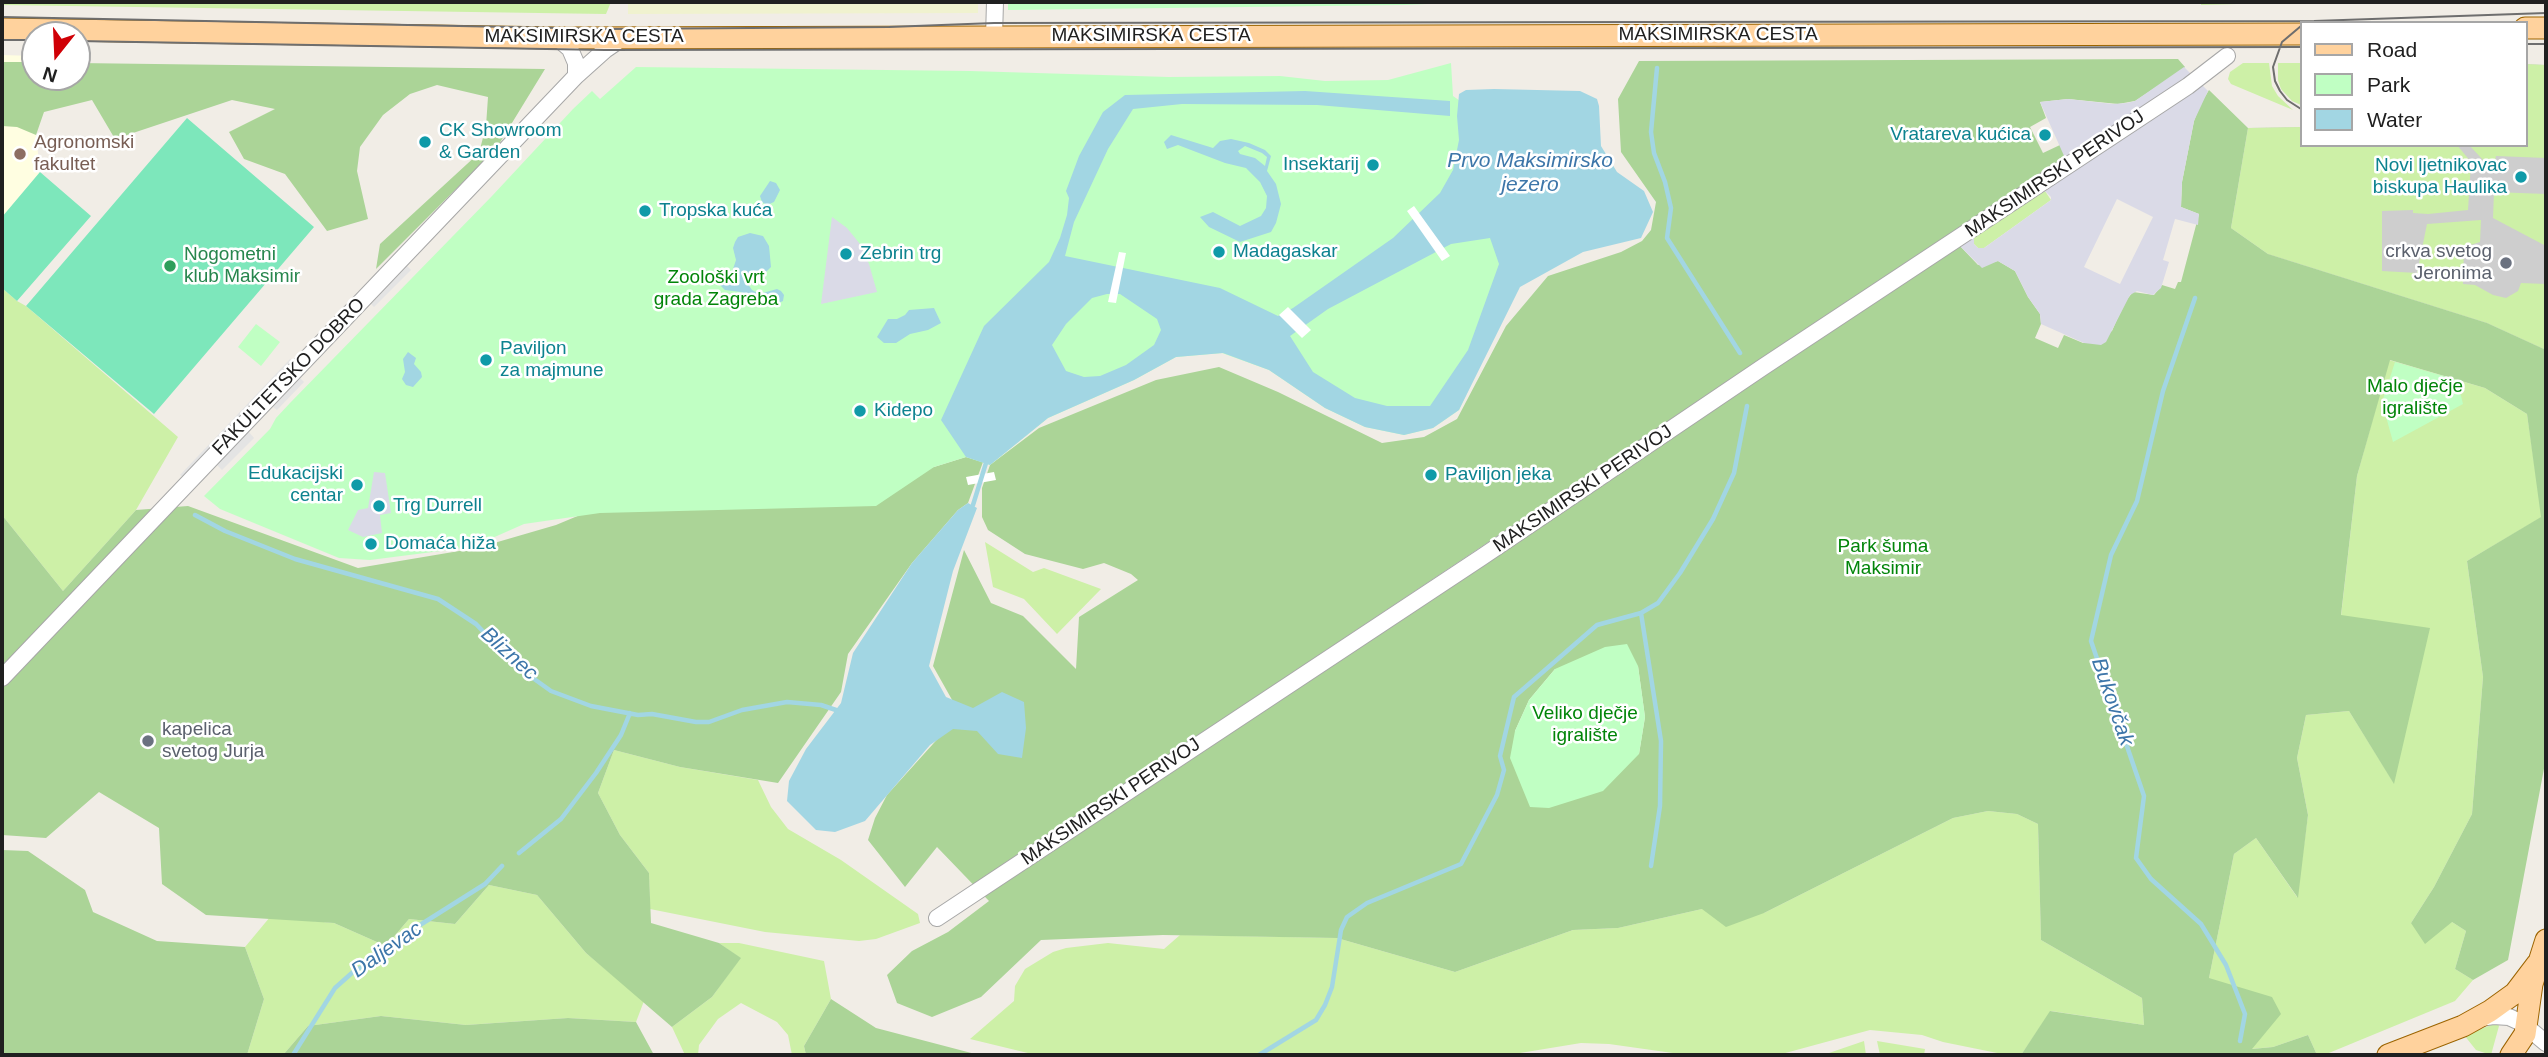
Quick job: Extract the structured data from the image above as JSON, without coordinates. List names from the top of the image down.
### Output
{
  "streets": {
    "main road": ["MAKSIMIRSKA CESTA"],
    "street": ["MAKSIMIRSKI PERIVOJ", "FAKULTETSKO DOBRO"]
  },
  "crossings": [
    ["MAKSIMIRSKA CESTA", "FAKULTETSKO DOBRO"]
  ],
  "water": [
    "Prvo Maksimirsko jezero",
    "Bliznec",
    "Bukovčak",
    "Daljevac"
  ],
  "parks": [
    "Zoološki vrt grada Zagreba",
    "Malo dječje igralište",
    "Park šuma Maksimir",
    "Veliko dječje igralište"
  ],
  "places": [
    "Vratareva kućica",
    "CK Showroom & Garden",
    "Agronomski fakultet",
    "Insektarij",
    "Novi ljetnikovac biskupa Haulika",
    "Tropska kuća",
    "Madagaskar",
    "Zebrin trg",
    "crkva svetog Jeronima",
    "Nogometni klub Maksimir",
    "Paviljon za majmune",
    "Kidepo",
    "Paviljon jeka",
    "Edukacijski centar",
    "Trg Durrell",
    "Domaća hiža",
    "kapelica svetog Jurja"
  ],
  "legend": ["Road", "Park", "Water"],
  "north": "bottom"
}
